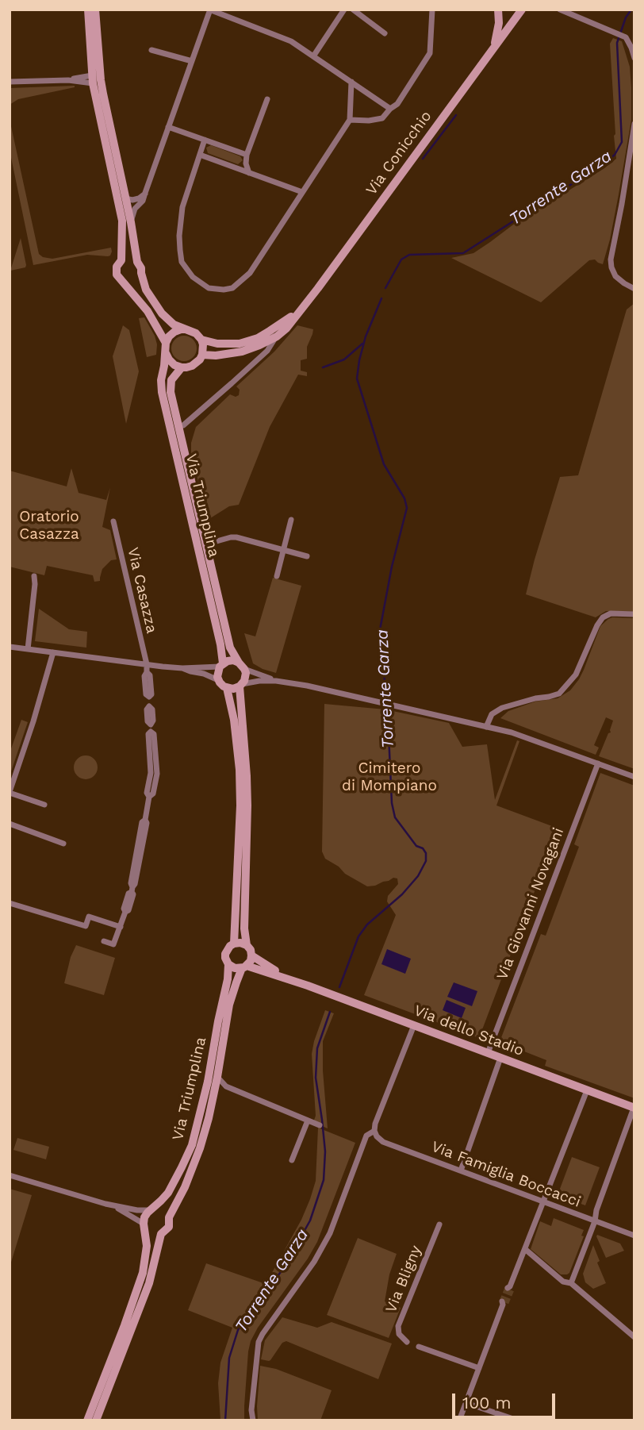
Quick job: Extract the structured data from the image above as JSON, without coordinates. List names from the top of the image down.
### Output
{
  "streets": {
    "main road": ["Via Conicchio", "Via Triumplina", "Via dello Stadio"],
    "street": [
      "Via Casazza",
      "Via Giovanni Novagani",
      "Via Famiglia Boccacci",
      "Via Bligny"
    ]
  },
  "crossings": [
    ["Via Conicchio", "Via Triumplina"],
    ["Via Triumplina", "Via dello Stadio"],
    ["Via Giovanni Novagani", "Via dello Stadio"]
  ],
  "water": ["Torrente Garza"],
  "parks": ["Oratorio Casazza", "Cimitero di Mompiano"],
  "scale_bar": "100 m"
}
